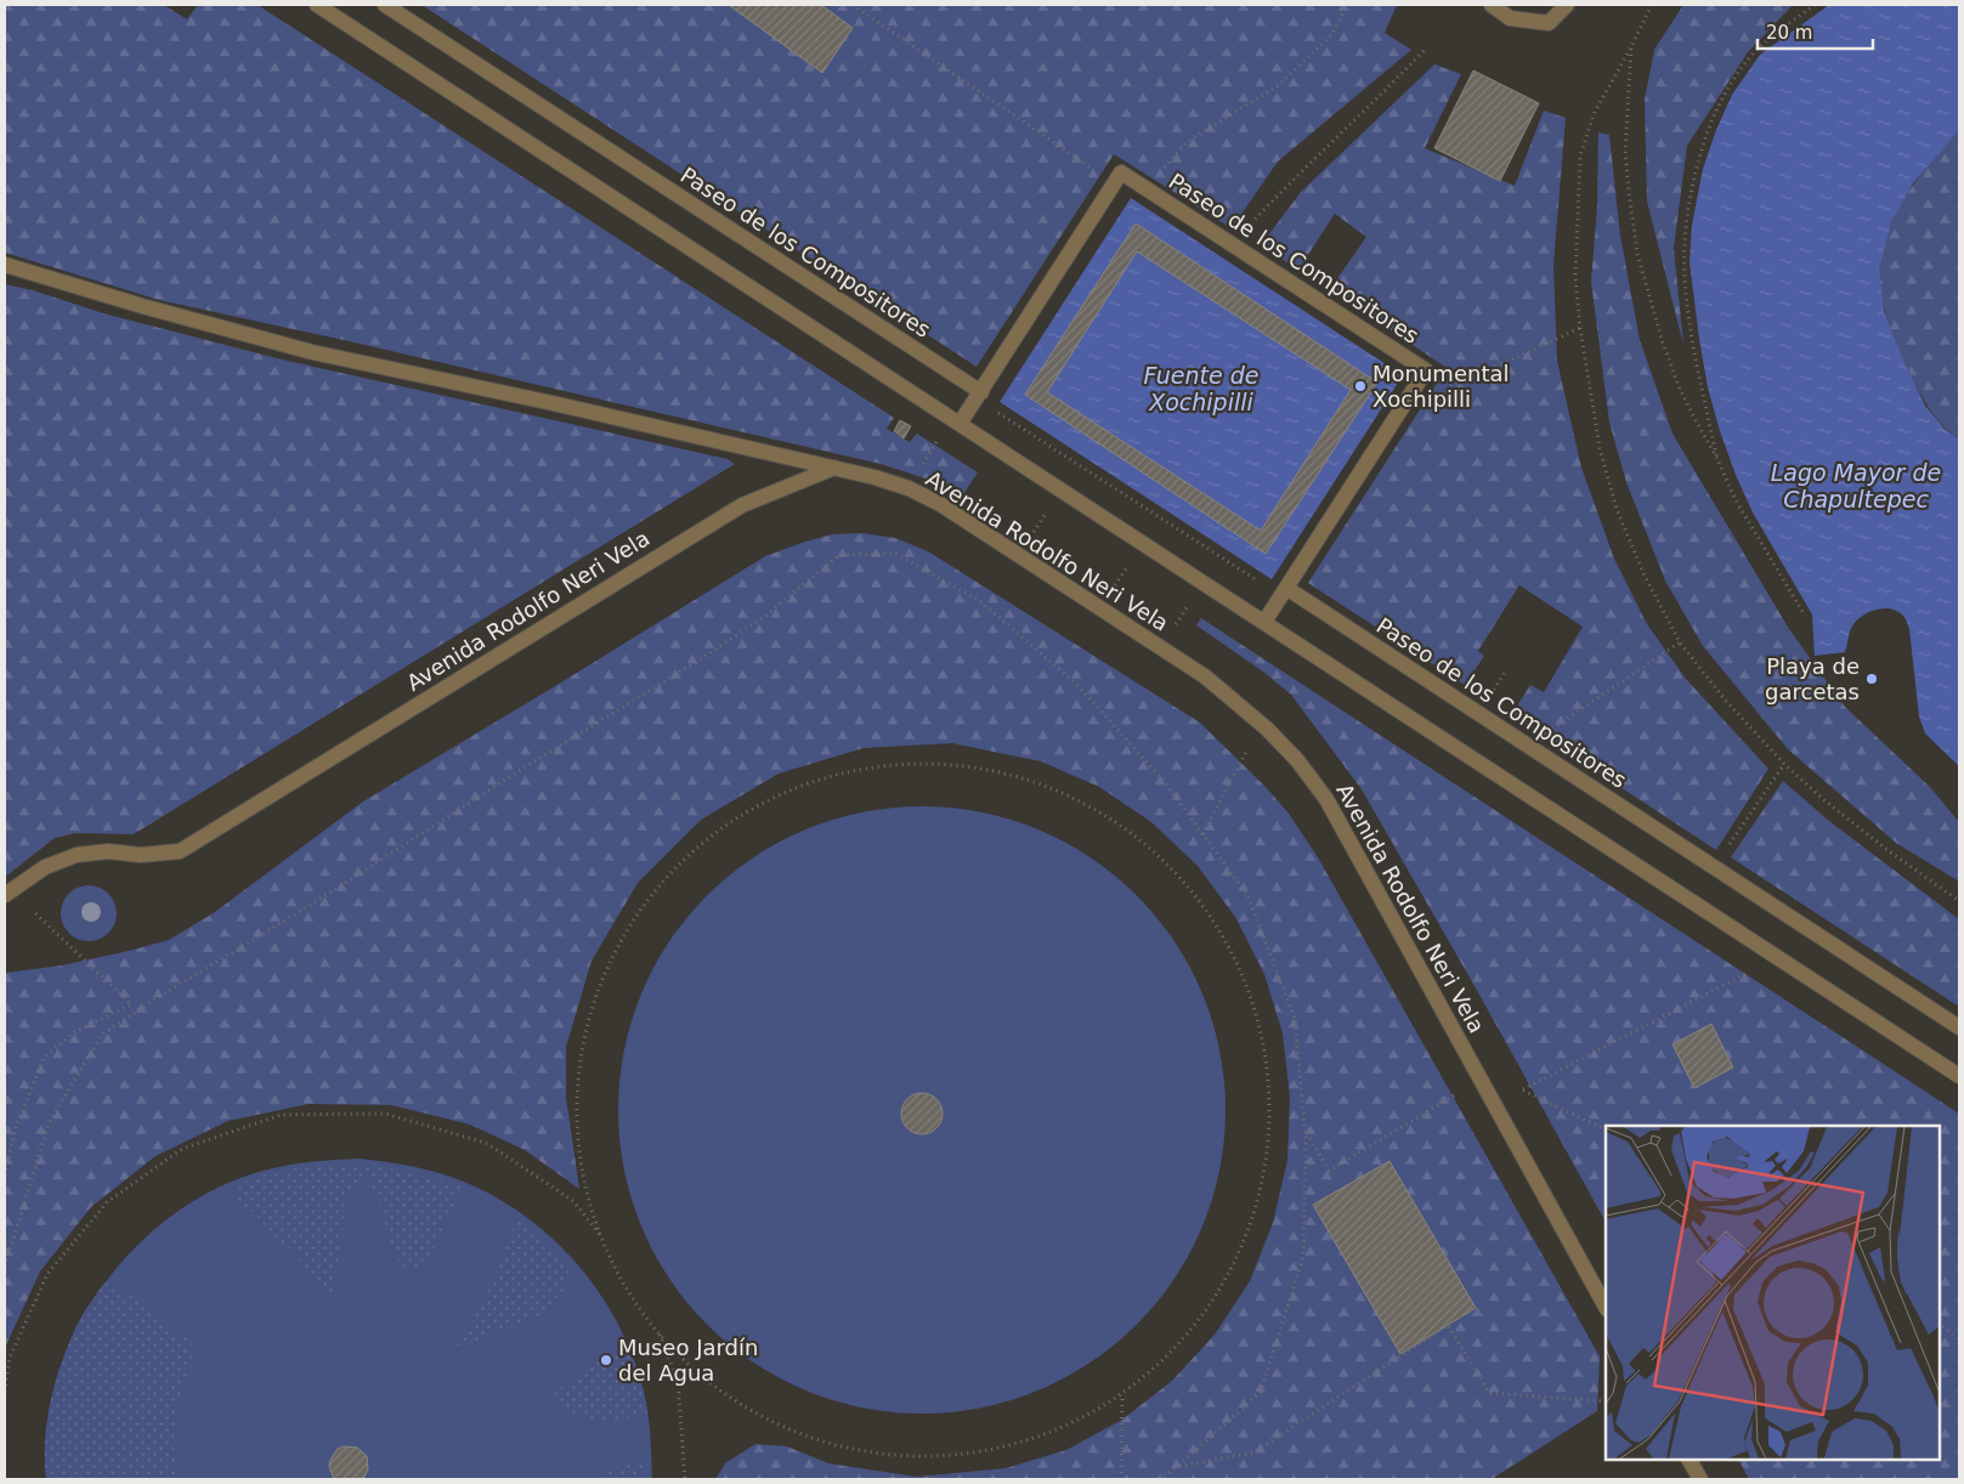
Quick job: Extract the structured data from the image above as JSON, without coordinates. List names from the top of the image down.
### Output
{
  "streets": {
    "street": ["Paseo de los Compositores", "Avenida Rodolfo Neri Vela"]
  },
  "water": ["Fuente de Xochipilli", "Lago Mayor de Chapultepec"],
  "places": ["Monumental Xochipilli", "Playa de garcetas", "Museo Jardín del Agua"],
  "scale_bar": "20 m"
}
